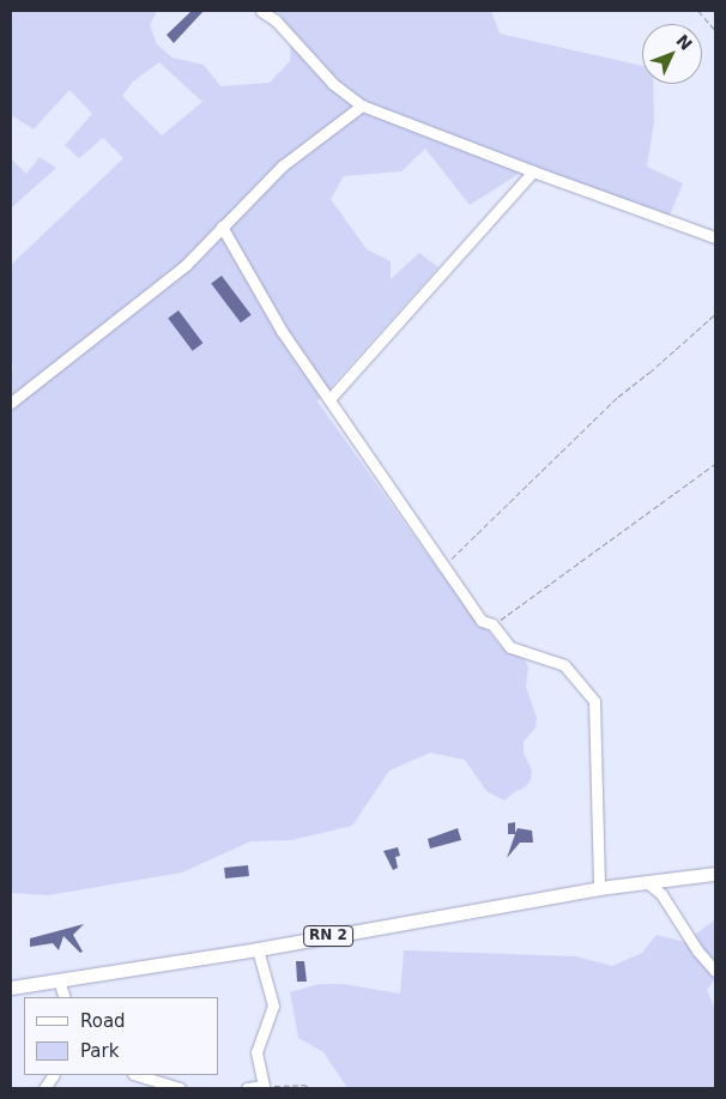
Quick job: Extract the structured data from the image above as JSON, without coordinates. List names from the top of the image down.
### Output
{
  "streets": {
    "main road": ["RN 2"]
  },
  "legend": ["Road", "Park"],
  "north": "top right"
}
